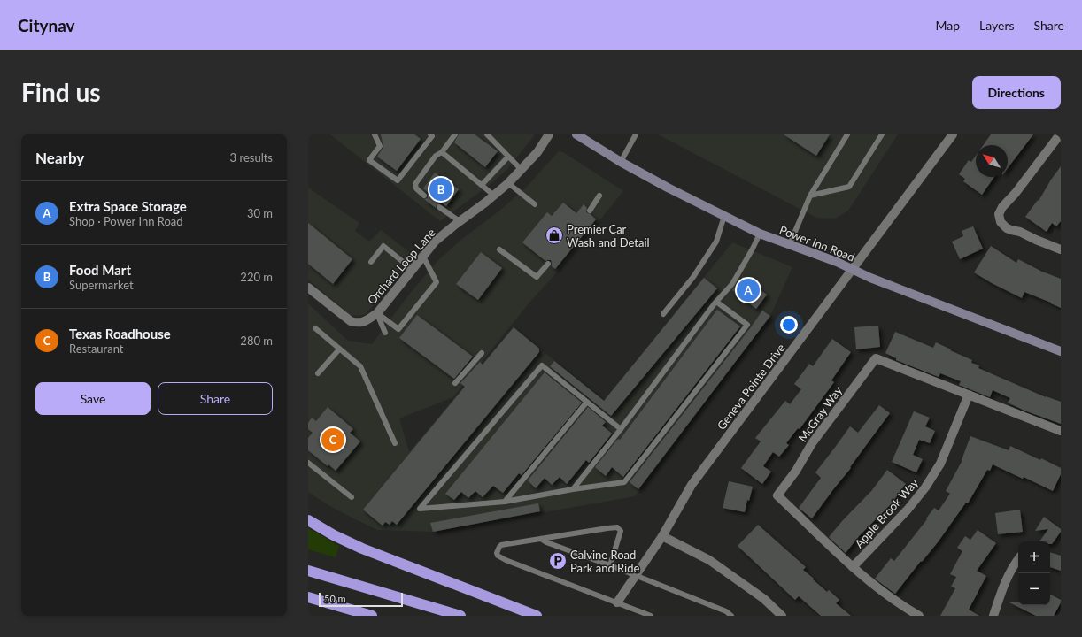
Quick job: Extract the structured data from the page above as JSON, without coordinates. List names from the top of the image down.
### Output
{
  "streets": {
    "main road": ["Power Inn Road"],
    "street": [
      "Orchard Loop Lane",
      "Geneva Pointe Drive",
      "McGray Way",
      "Apple Brook Way"
    ]
  },
  "crossings": [
    ["Power Inn Road", "Geneva Pointe Drive"],
    ["McGray Way", "Apple Brook Way"]
  ],
  "places": {
    "shop": ["Premier Car Wash and Detail"],
    "parking": ["Calvine Road Park and Ride"]
  },
  "scale_bar": "50 m",
  "north": "top left",
  "page": {
    "header": "Citynav",
    "nav": ["Map", "Layers", "Share"],
    "buttons": [
      "Directions",
      ["Save", "Share"]
    ],
    "title": "Find us",
    "heading": ["Nearby", "3 results"],
    "pins": ["B", "A", "C"],
    "list": [
      {
        "mark": "A",
        "name": "Extra Space Storage",
        "note": "Shop · Power Inn Road",
        "value": "30 m"
      },
      {
        "mark": "B",
        "name": "Food Mart",
        "note": "Supermarket",
        "value": "220 m"
      },
      {
        "mark": "C",
        "name": "Texas Roadhouse",
        "note": "Restaurant",
        "value": "280 m"
      }
    ],
    "map_buttons": ["+", "−"],
    "scale": "50 m"
  }
}
